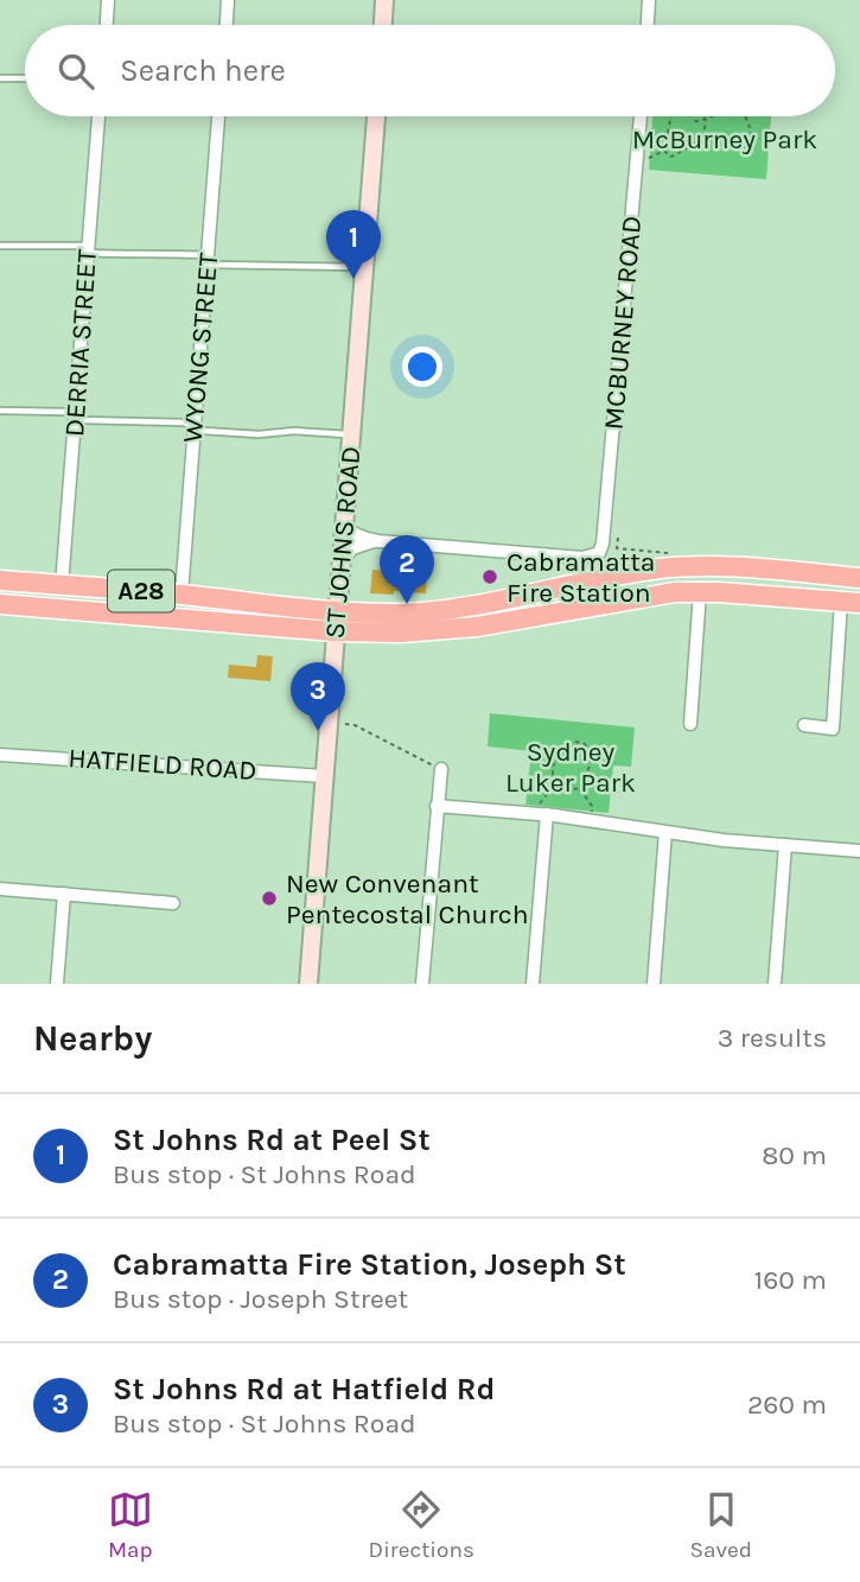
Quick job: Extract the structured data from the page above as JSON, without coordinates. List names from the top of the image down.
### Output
{
  "streets": {
    "highway": ["A28"],
    "main road": ["ST JOHNS ROAD"],
    "street": [
      "MCBURNEY ROAD",
      "DERRIA STREET",
      "WYONG STREET",
      "HATFIELD ROAD"
    ]
  },
  "crossings": [
    ["DERRIA STREET", "A28"],
    ["WYONG STREET", "A28"],
    ["ST JOHNS ROAD", "A28"],
    ["ST JOHNS ROAD", "HATFIELD ROAD"]
  ],
  "parks": ["McBurney Park", "Sydney Luker Park"],
  "places": ["Cabramatta Fire Station", "New Convenant Pentecostal Church"],
  "page": {
    "search": "Search here",
    "pins": ["1", "2", "3"],
    "heading": ["Nearby", "3 results"],
    "list": [
      {
        "mark": "1",
        "name": "St Johns Rd at Peel St",
        "note": "Bus stop · St Johns Road",
        "value": "80 m"
      },
      {
        "mark": "2",
        "name": "Cabramatta Fire Station, Joseph St",
        "note": "Bus stop · Joseph Street",
        "value": "160 m"
      },
      {
        "mark": "3",
        "name": "St Johns Rd at Hatfield Rd",
        "note": "Bus stop · St Johns Road",
        "value": "260 m"
      }
    ],
    "nav": ["Map", "Directions", "Saved"]
  }
}
